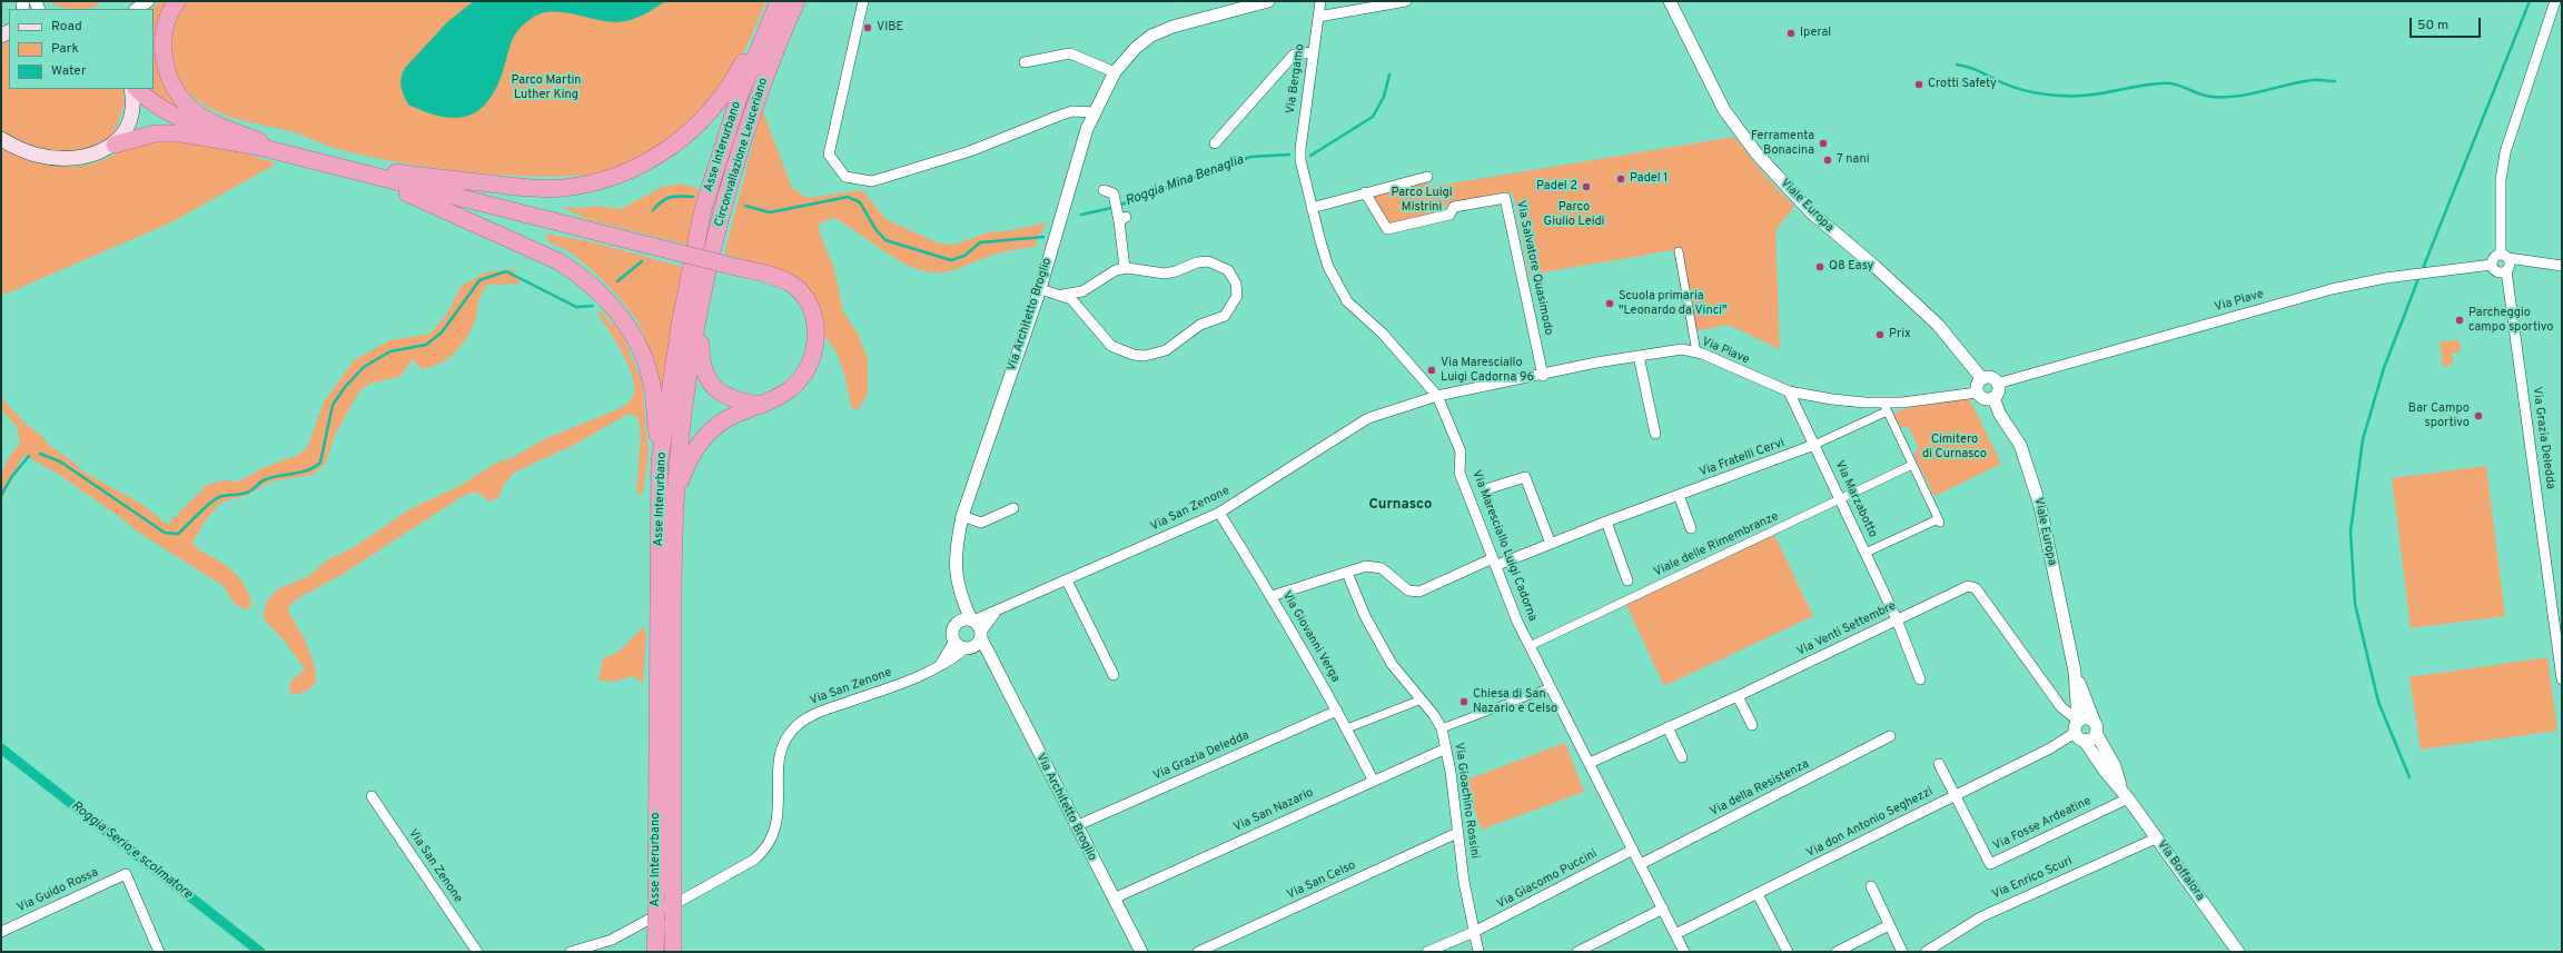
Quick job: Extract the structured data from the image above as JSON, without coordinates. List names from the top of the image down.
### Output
{
  "streets": {
    "highway": ["Asse Interurbano", "Circonvallazione Leuceriano"],
    "street": [
      "Via Bergamo",
      "Viale Europa",
      "Via Salvatore Quasimodo",
      "Via Piave",
      "Via Architetto Broglio",
      "Via Grazia Deledda",
      "Via Fratelli Cervi",
      "Via Marzabotto",
      "Via San Zenone",
      "Viale delle Rimembranze",
      "Via Maresciallo Luigi Cadorna",
      "Via Venti Settembre",
      "Via Giovanni Verga",
      "Via della Resistenza",
      "Via Gioachino Rossini",
      "Via San Nazario",
      "Via don Antonio Seghezzi",
      "Via Fosse Ardeatine",
      "Via Boffalora",
      "Via Enrico Scuri",
      "Via Giacomo Puccini",
      "Via San Celso",
      "Via Guido Rossa"
    ]
  },
  "crossings": [
    ["Via Bergamo", "Via Maresciallo Luigi Cadorna"],
    ["Asse Interurbano", "Circonvallazione Leuceriano"],
    ["Viale Europa", "Via Piave"],
    ["Viale Europa", "Via Venti Settembre"],
    ["Viale Europa", "Via don Antonio Seghezzi"],
    ["Viale Europa", "Via Boffalora"],
    ["Via Salvatore Quasimodo", "Via Piave"],
    ["Via Piave", "Via Grazia Deledda"],
    ["Via Piave", "Via Marzabotto"],
    ["Via Piave", "Via San Zenone"],
    ["Via Piave", "Via Maresciallo Luigi Cadorna"],
    ["Via Architetto Broglio", "Via Grazia Deledda"],
    ["Via Architetto Broglio", "Via San Zenone"],
    ["Via Architetto Broglio", "Via San Nazario"],
    ["Via Grazia Deledda", "Via Giovanni Verga"],
    ["Via Fratelli Cervi", "Via Marzabotto"],
    ["Via Fratelli Cervi", "Via Maresciallo Luigi Cadorna"],
    ["Via Fratelli Cervi", "Via Giovanni Verga"],
    ["Via Fratelli Cervi", "Via Gioachino Rossini"],
    ["Via Marzabotto", "Viale delle Rimembranze"],
    ["Via Marzabotto", "Via Venti Settembre"],
    ["Via San Zenone", "Via Maresciallo Luigi Cadorna"],
    ["Via San Zenone", "Via Giovanni Verga"],
    ["Viale delle Rimembranze", "Via Maresciallo Luigi Cadorna"],
    ["Via Maresciallo Luigi Cadorna", "Via Venti Settembre"],
    ["Via Maresciallo Luigi Cadorna", "Via della Resistenza"],
    ["Via Maresciallo Luigi Cadorna", "Via don Antonio Seghezzi"],
    ["Via Maresciallo Luigi Cadorna", "Via Giacomo Puccini"],
    ["Via Venti Settembre", "Via don Antonio Seghezzi"],
    ["Via Venti Settembre", "Via Boffalora"],
    ["Via Giovanni Verga", "Via San Nazario"],
    ["Via Gioachino Rossini", "Via San Nazario"],
    ["Via Gioachino Rossini", "Via Giacomo Puccini"],
    ["Via Gioachino Rossini", "Via San Celso"],
    ["Via don Antonio Seghezzi", "Via Fosse Ardeatine"],
    ["Via don Antonio Seghezzi", "Via Boffalora"],
    ["Via Fosse Ardeatine", "Via Boffalora"],
    ["Via Boffalora", "Via Enrico Scuri"]
  ],
  "districts": ["Curnasco"],
  "water": ["Roggia Mina Benaglia", "Roggia Serio e scolmatore"],
  "parks": [
    "Parco Martin Luther King",
    "Parco Luigi Mistrini",
    "Parco Giulio Leidi",
    "Cimitero di Curnasco"
  ],
  "places": [
    "VIBE",
    "Iperal",
    "Crotti Safety",
    "Ferramenta Bonacina",
    "7 nani",
    "Padel 1",
    "Padel 2",
    "Q8 Easy",
    "Scuola primaria \"Leonardo da Vinci\"",
    "Parcheggio campo sportivo",
    "Prix",
    "Via Maresciallo Luigi Cadorna 96",
    "Bar Campo sportivo",
    "Chiesa di San Nazario e Celso"
  ],
  "legend": ["Road", "Park", "Water"],
  "scale_bar": "50 m"
}
